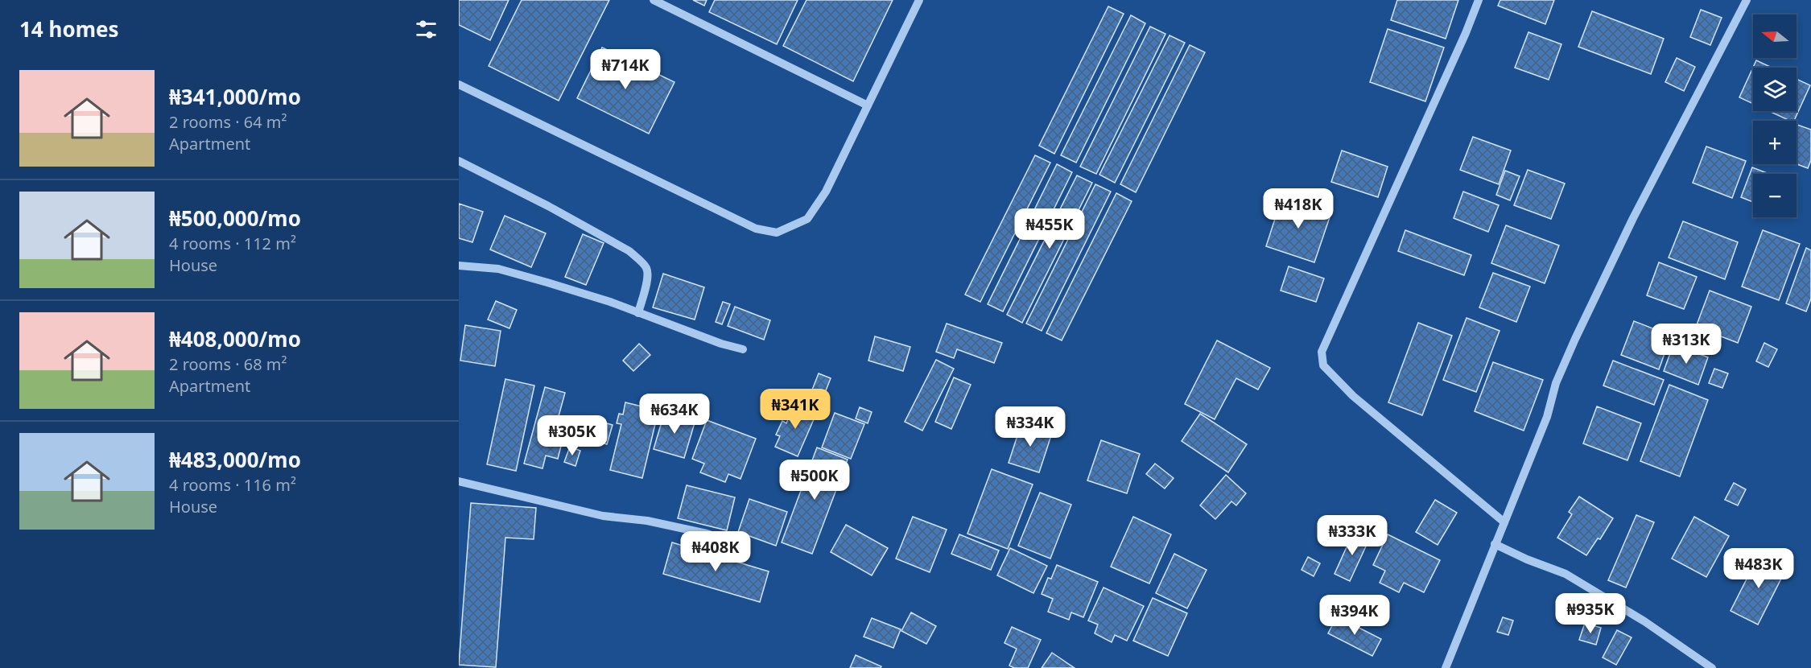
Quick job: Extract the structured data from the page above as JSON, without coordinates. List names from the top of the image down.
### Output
{
  "north": "left",
  "page": {
    "heading": "14 homes",
    "map_buttons": ["+", "−"],
    "price": [
      "₦714K",
      "₦418K",
      "₦455K",
      "₦313K",
      "₦341K",
      "₦634K",
      "₦334K",
      "₦305K",
      "₦500K",
      "₦333K",
      "₦408K",
      "₦483K",
      "₦935K",
      "₦394K"
    ],
    "list": [
      {
        "name": "₦341,000/mo",
        "note": "2 rooms · 64 m² · Apartment"
      },
      {
        "name": "₦500,000/mo",
        "note": "4 rooms · 112 m² · House"
      },
      {
        "name": "₦408,000/mo",
        "note": "2 rooms · 68 m² · Apartment"
      },
      {
        "name": "₦483,000/mo",
        "note": "4 rooms · 116 m² · House"
      }
    ]
  }
}
